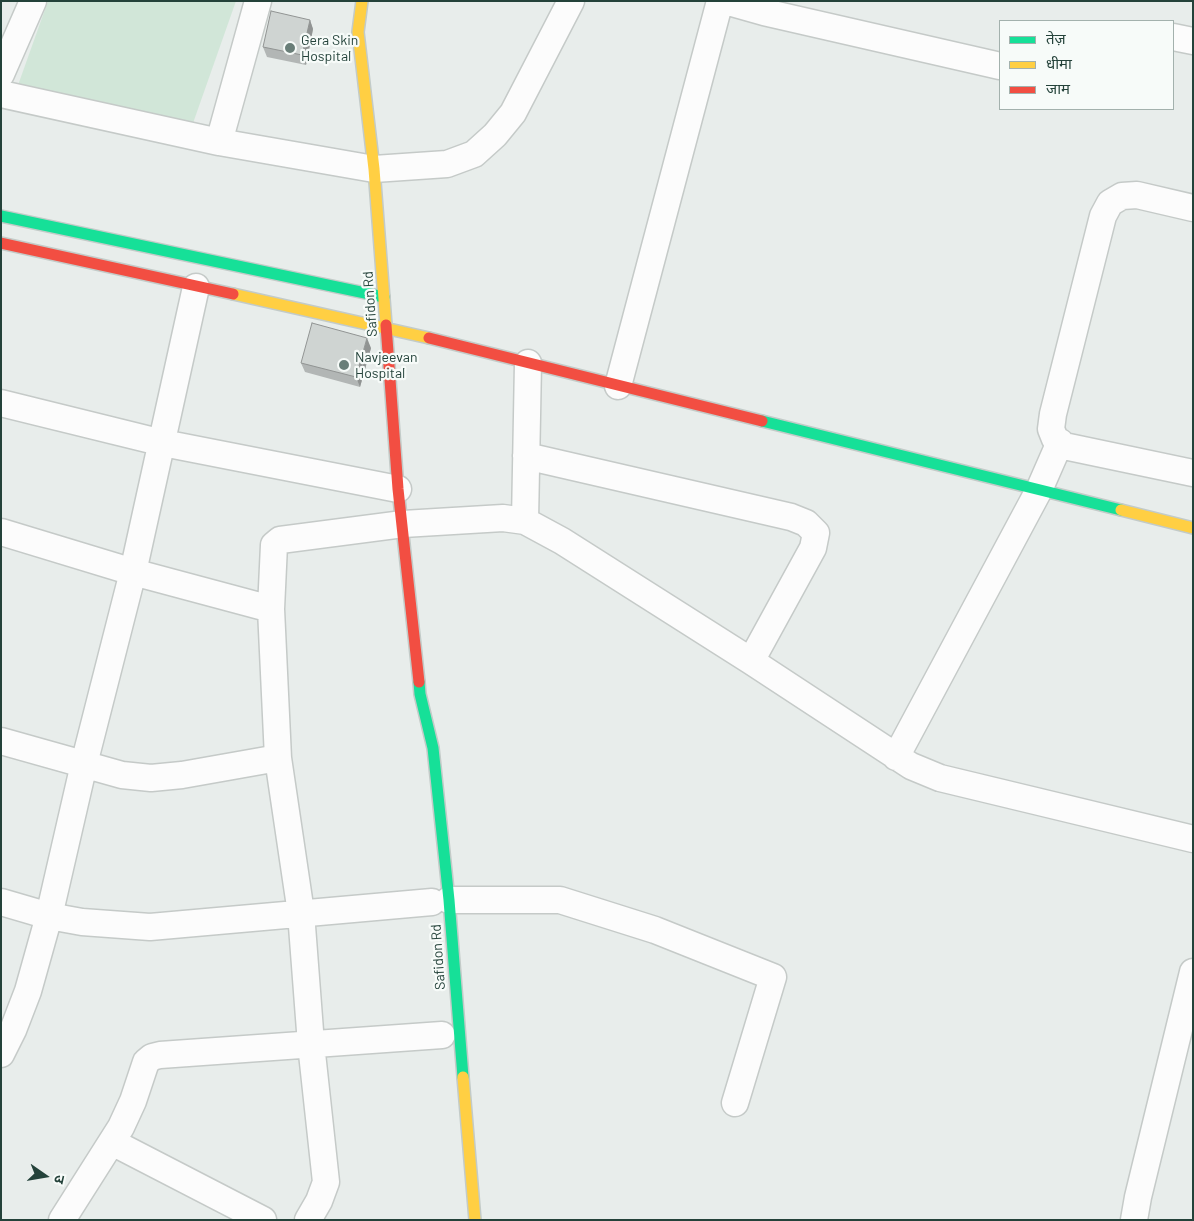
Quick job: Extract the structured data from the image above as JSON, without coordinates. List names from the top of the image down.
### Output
{
  "streets": {
    "street": ["Safidon Rd"]
  },
  "places": ["Gera Skin Hospital", "Navjeevan Hospital"],
  "legend": ["तेज़", "धीमा", "जाम"],
  "north": "right"
}
